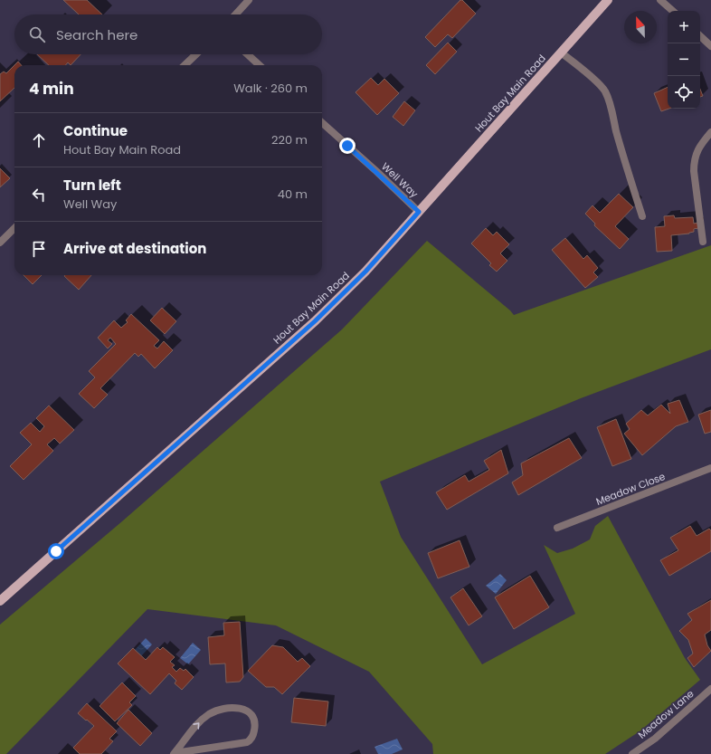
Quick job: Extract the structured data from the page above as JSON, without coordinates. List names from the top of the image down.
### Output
{
  "streets": {
    "main road": ["Hout Bay Main Road"],
    "street": ["Well Way", "Meadow Close", "Meadow Lane"]
  },
  "crossings": [
    ["Hout Bay Main Road", "Well Way"]
  ],
  "north": "top",
  "page": {
    "map_buttons": ["+", "−"],
    "search": "Search here",
    "heading": ["4 min", "Walk · 260 m"],
    "list": [
      ["Continue", "Hout Bay Main Road", "220 m"],
      ["Turn left", "Well Way", "40 m"],
      "Arrive at destination"
    ]
  }
}
